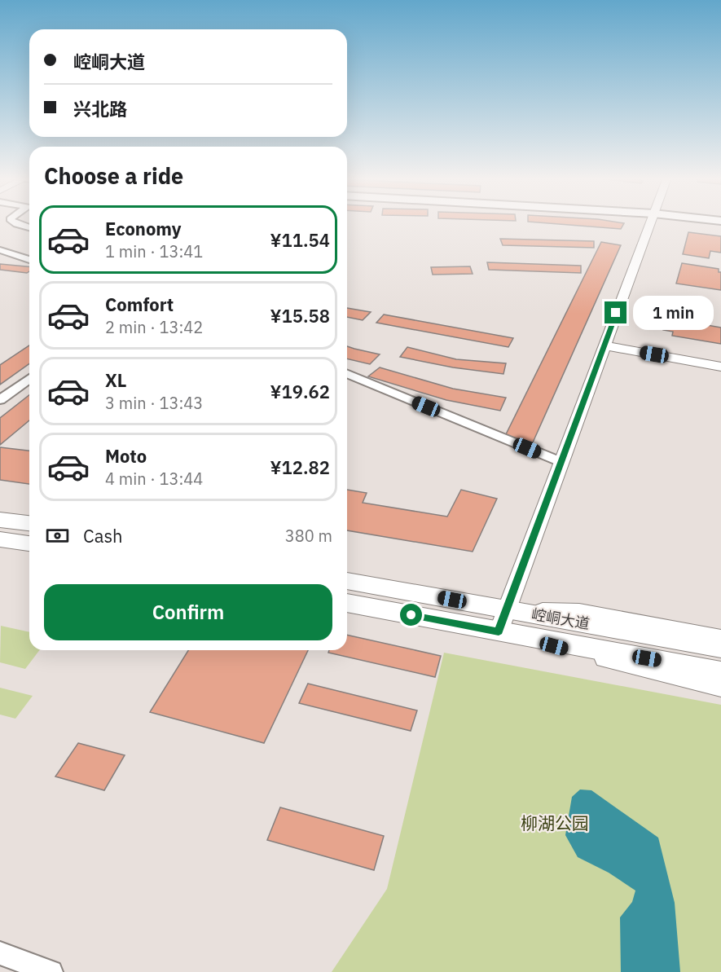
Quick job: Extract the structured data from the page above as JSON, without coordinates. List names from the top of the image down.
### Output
{
  "streets": {
    "main road": ["崆峒大道"]
  },
  "parks": ["柳湖公园"],
  "page": {
    "banner": ["崆峒大道", "兴北路"],
    "heading": "Choose a ride",
    "list": [
      {
        "name": "Economy",
        "note": "1 min · 13:41",
        "value": "¥11.54"
      },
      {
        "name": "Comfort",
        "note": "2 min · 13:42",
        "value": "¥15.58"
      },
      {
        "name": "XL",
        "note": "3 min · 13:43",
        "value": "¥19.62"
      },
      {
        "name": "Moto",
        "note": "4 min · 13:44",
        "value": "¥12.82"
      }
    ],
    "bubble": "1 min",
    "pay": ["Cash", "380 m"],
    "buttons": "Confirm"
  }
}
